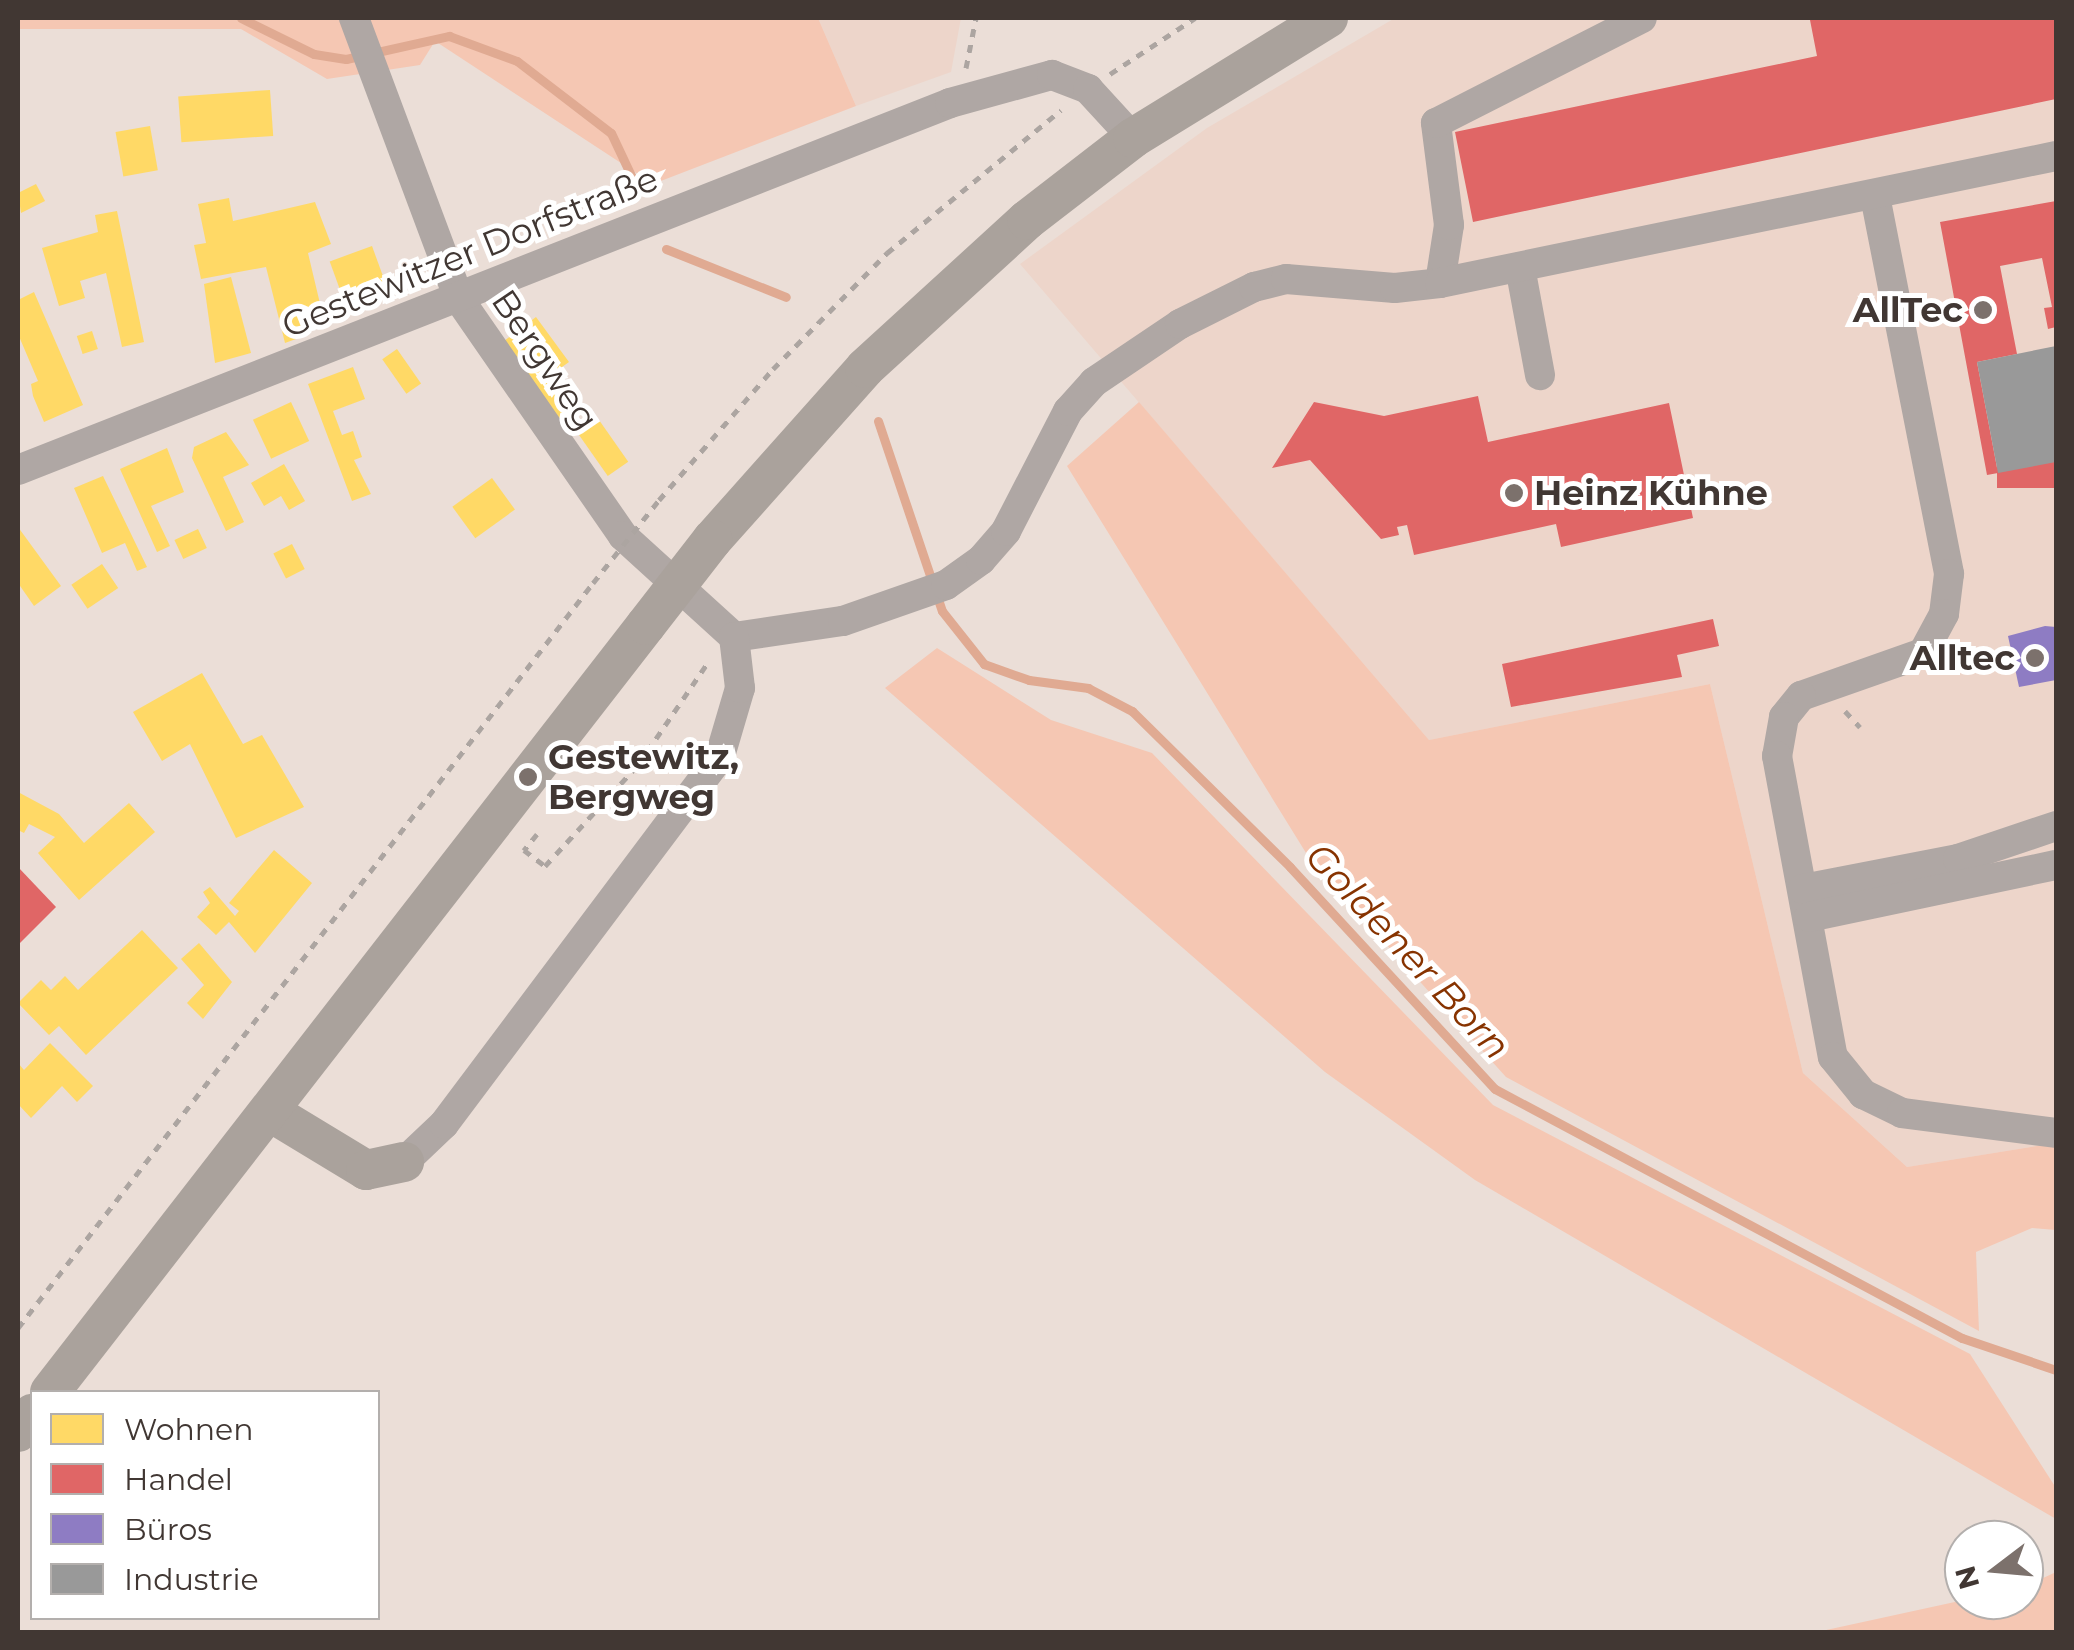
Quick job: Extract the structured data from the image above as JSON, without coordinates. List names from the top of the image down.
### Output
{
  "streets": {
    "street": ["Gestewitzer Dorfstraße", "Bergweg"]
  },
  "crossings": [
    ["Gestewitzer Dorfstraße", "Bergweg"]
  ],
  "water": ["Goldener Born"],
  "places": [
    "AllTec",
    "Heinz Kühne",
    "Alltec",
    "Gestewitz, Bergweg"
  ],
  "legend": [
    "Wohnen",
    "Handel",
    "Büros",
    "Industrie"
  ],
  "north": "left"
}
